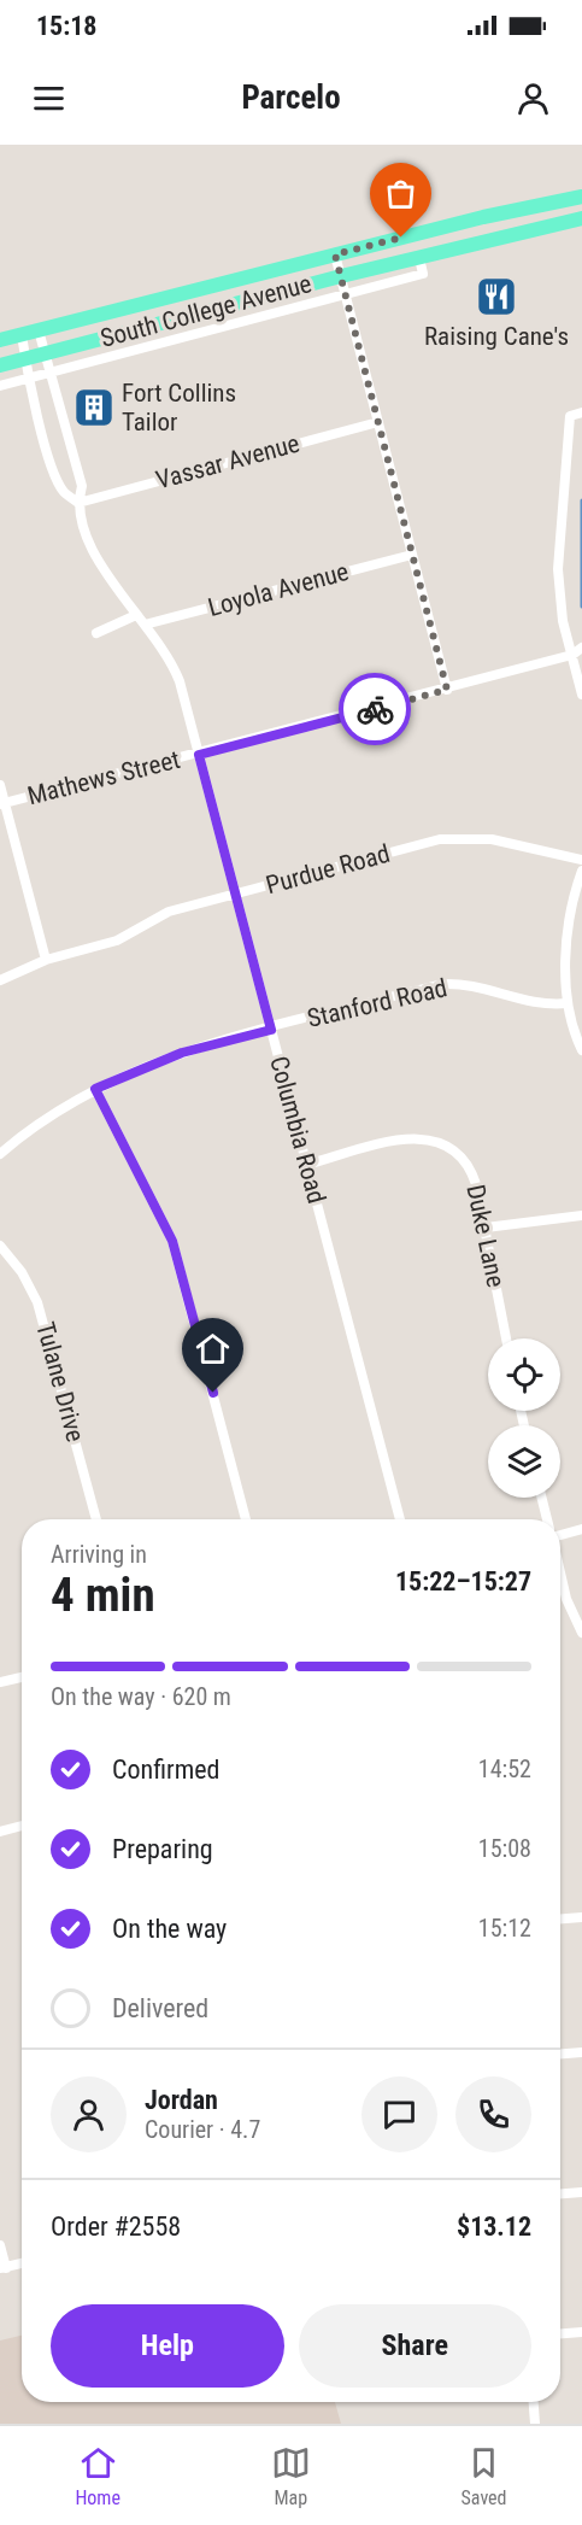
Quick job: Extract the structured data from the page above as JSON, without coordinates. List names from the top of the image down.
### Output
{
  "streets": {
    "highway": ["South College Avenue"],
    "street": [
      "Vassar Avenue",
      "Loyola Avenue",
      "Mathews Street",
      "Purdue Road",
      "Stanford Road",
      "Columbia Road",
      "Duke Lane",
      "Tulane Drive"
    ]
  },
  "crossings": [
    ["South College Avenue", "Columbia Road"],
    ["Vassar Avenue", "Columbia Road"],
    ["Loyola Avenue", "Columbia Road"],
    ["Mathews Street", "Columbia Road"],
    ["Purdue Road", "Columbia Road"],
    ["Stanford Road", "Columbia Road"],
    ["Columbia Road", "Duke Lane"]
  ],
  "places": {
    "restaurant": ["Raising Cane's"],
    "building": ["Fort Collins Tailor"]
  },
  "page": {
    "status": "15:18",
    "header": "Parcelo",
    "heading": ["4 min", "Arriving in", "15:22–15:27"],
    "panel": [
      "Jordan",
      "Courier · 4.7",
      "Order #2558",
      "$13.12"
    ],
    "bar": "On the way · 620 m",
    "list": [
      ["Confirmed", "14:52"],
      ["Preparing", "15:08"],
      ["On the way", "15:12"],
      "Delivered"
    ],
    "buttons": ["Help", "Share"],
    "tabs": ["Home", "Map", "Saved"]
  }
}
